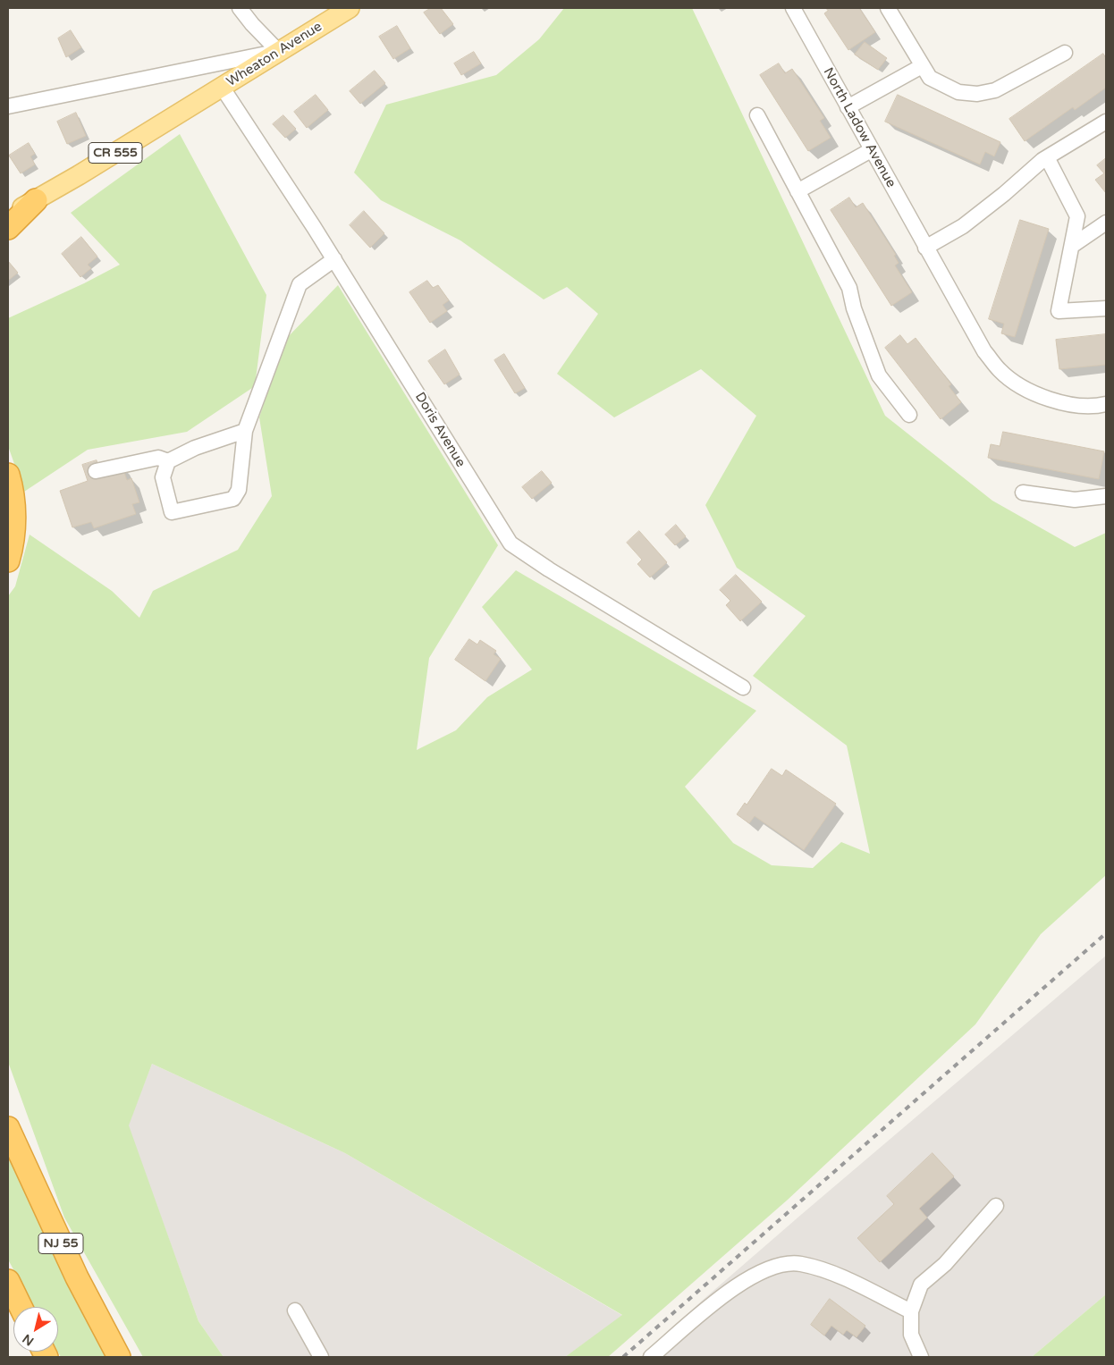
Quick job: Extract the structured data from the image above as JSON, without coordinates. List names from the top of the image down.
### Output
{
  "streets": {
    "highway": ["NJ 55"],
    "main road": ["Wheaton Avenue", "CR 555"],
    "street": ["North Ladow Avenue", "Doris Avenue"]
  },
  "crossings": [
    ["Wheaton Avenue", "CR 555"],
    ["Wheaton Avenue", "Doris Avenue"],
    ["CR 555", "Doris Avenue"]
  ],
  "north": "bottom left"
}
